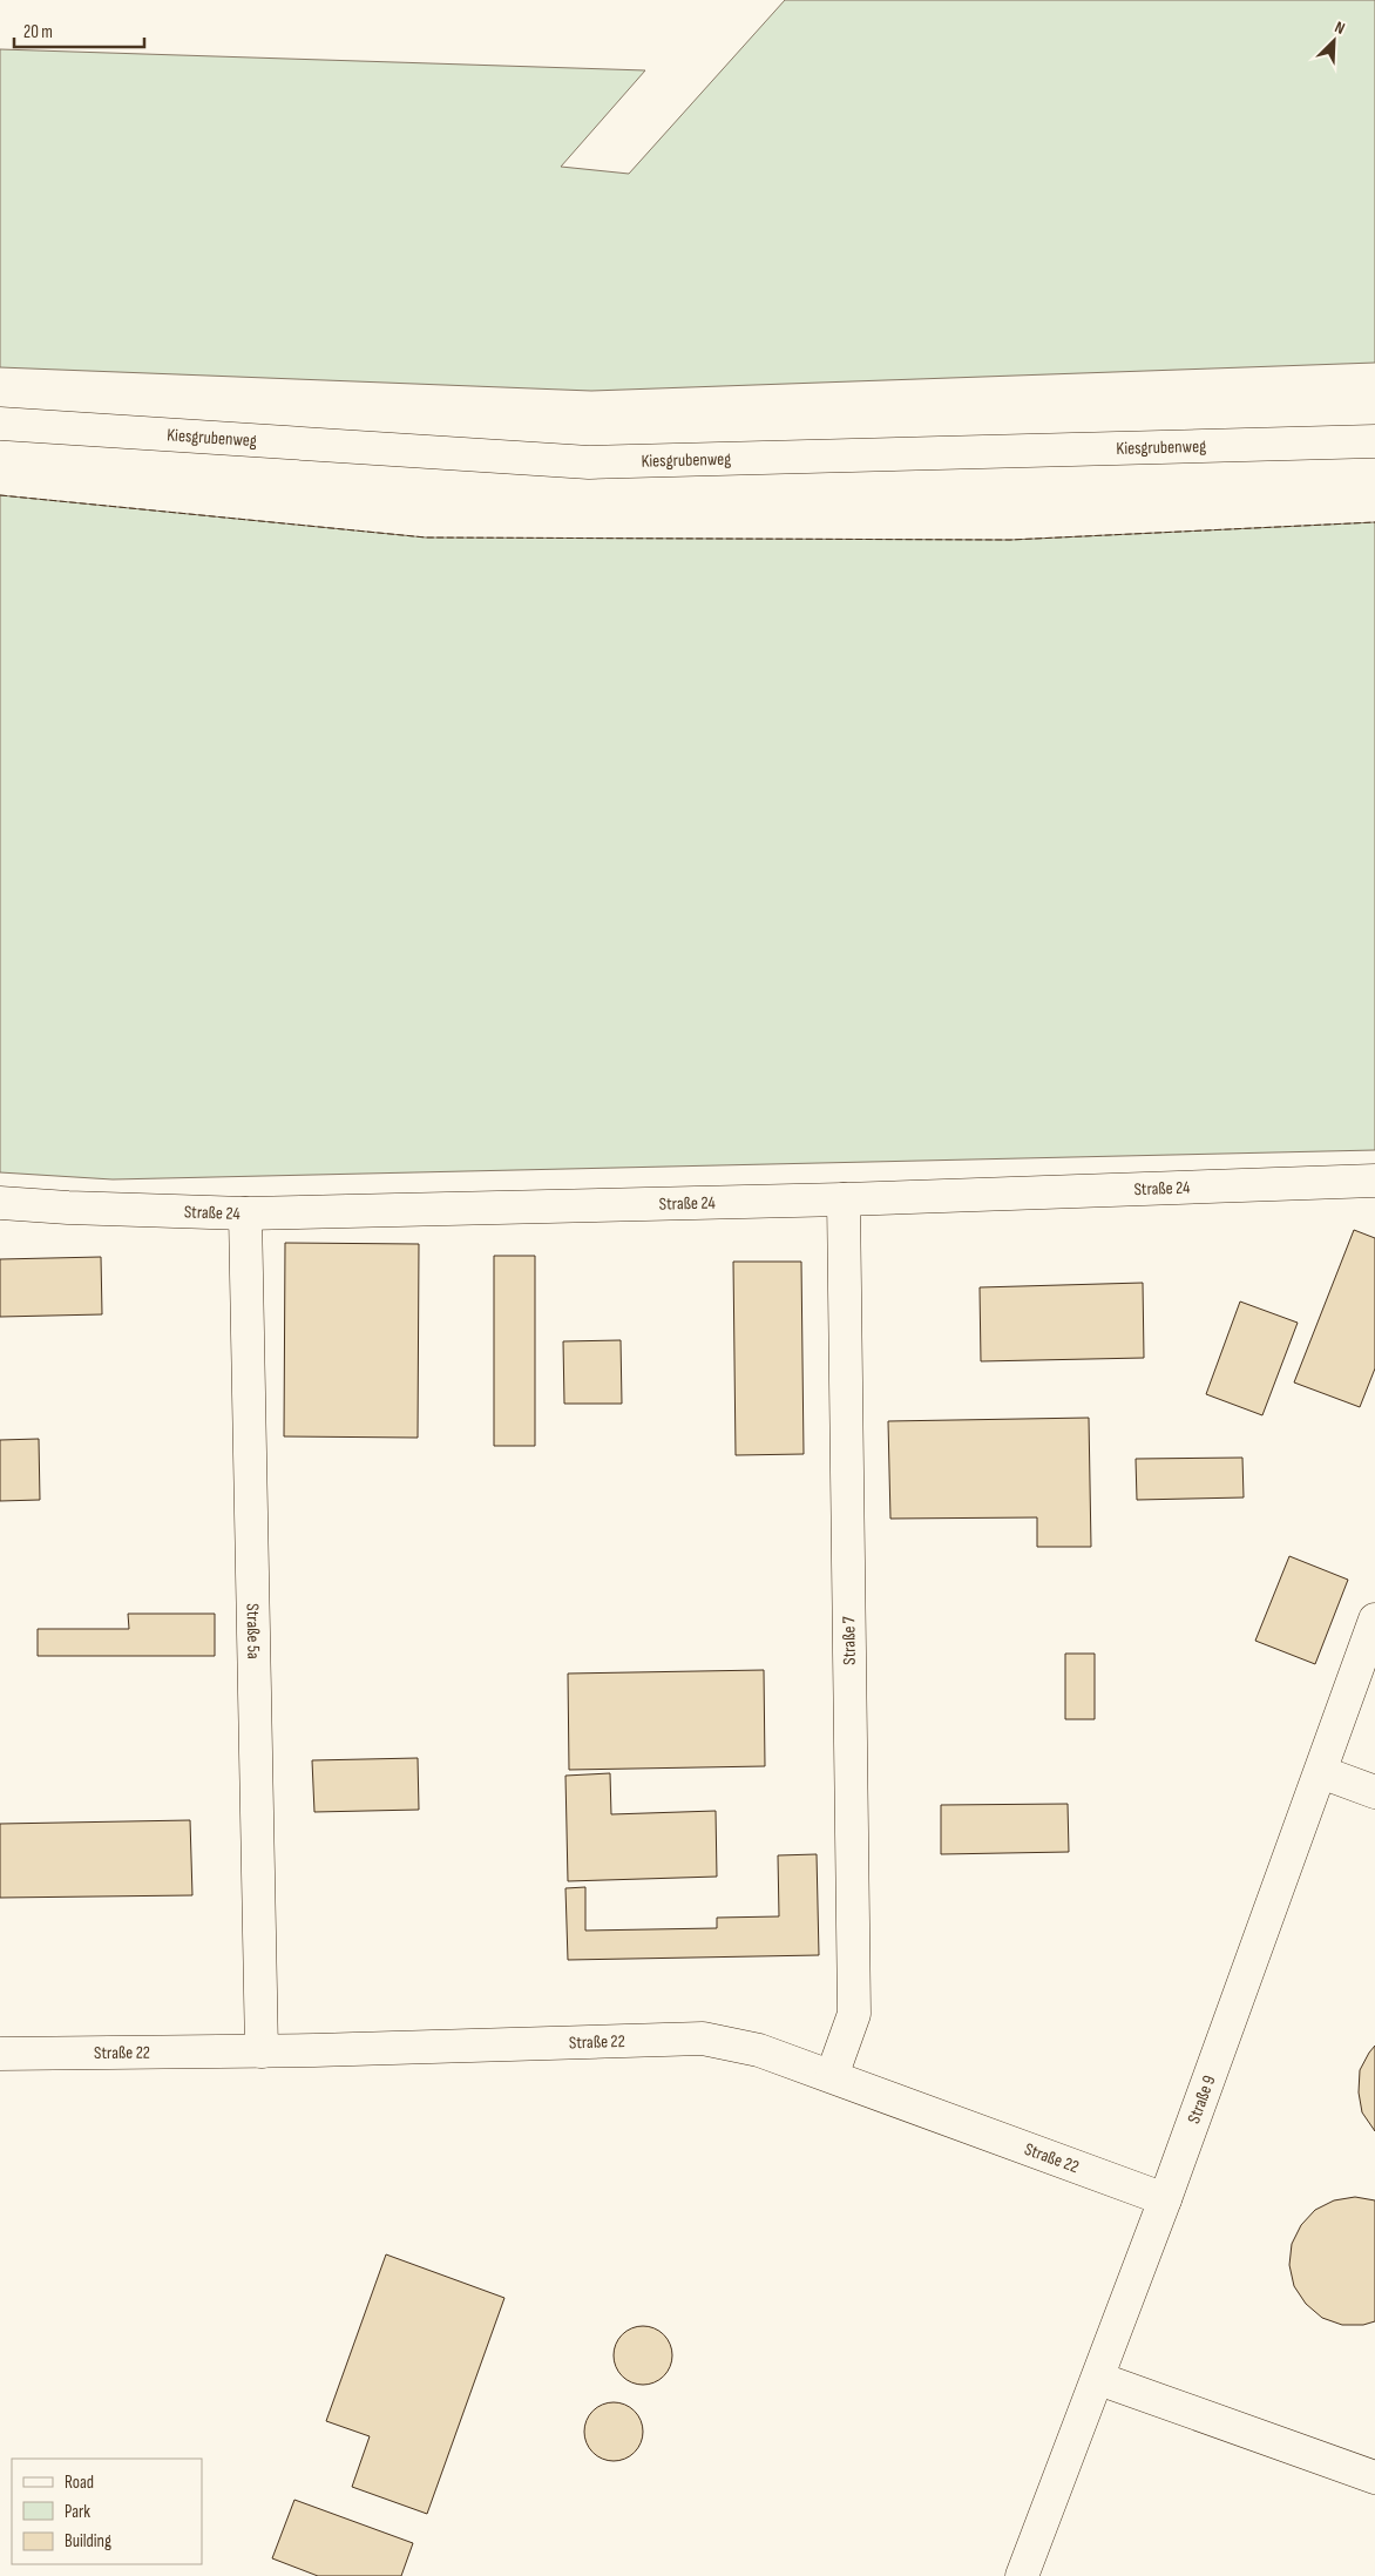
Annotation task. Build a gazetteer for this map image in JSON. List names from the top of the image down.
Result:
{
  "streets": {
    "main road": [
      "Kiesgrubenweg",
      "Straße 24",
      "Straße 5a",
      "Straße 7",
      "Straße 22",
      "Straße 9"
    ]
  },
  "crossings": [
    ["Straße 24", "Straße 5a"],
    ["Straße 24", "Straße 7"],
    ["Straße 5a", "Straße 22"],
    ["Straße 7", "Straße 22"],
    ["Straße 22", "Straße 9"]
  ],
  "legend": ["Road", "Park", "Building"],
  "scale_bar": "20 m",
  "north": "top right"
}
